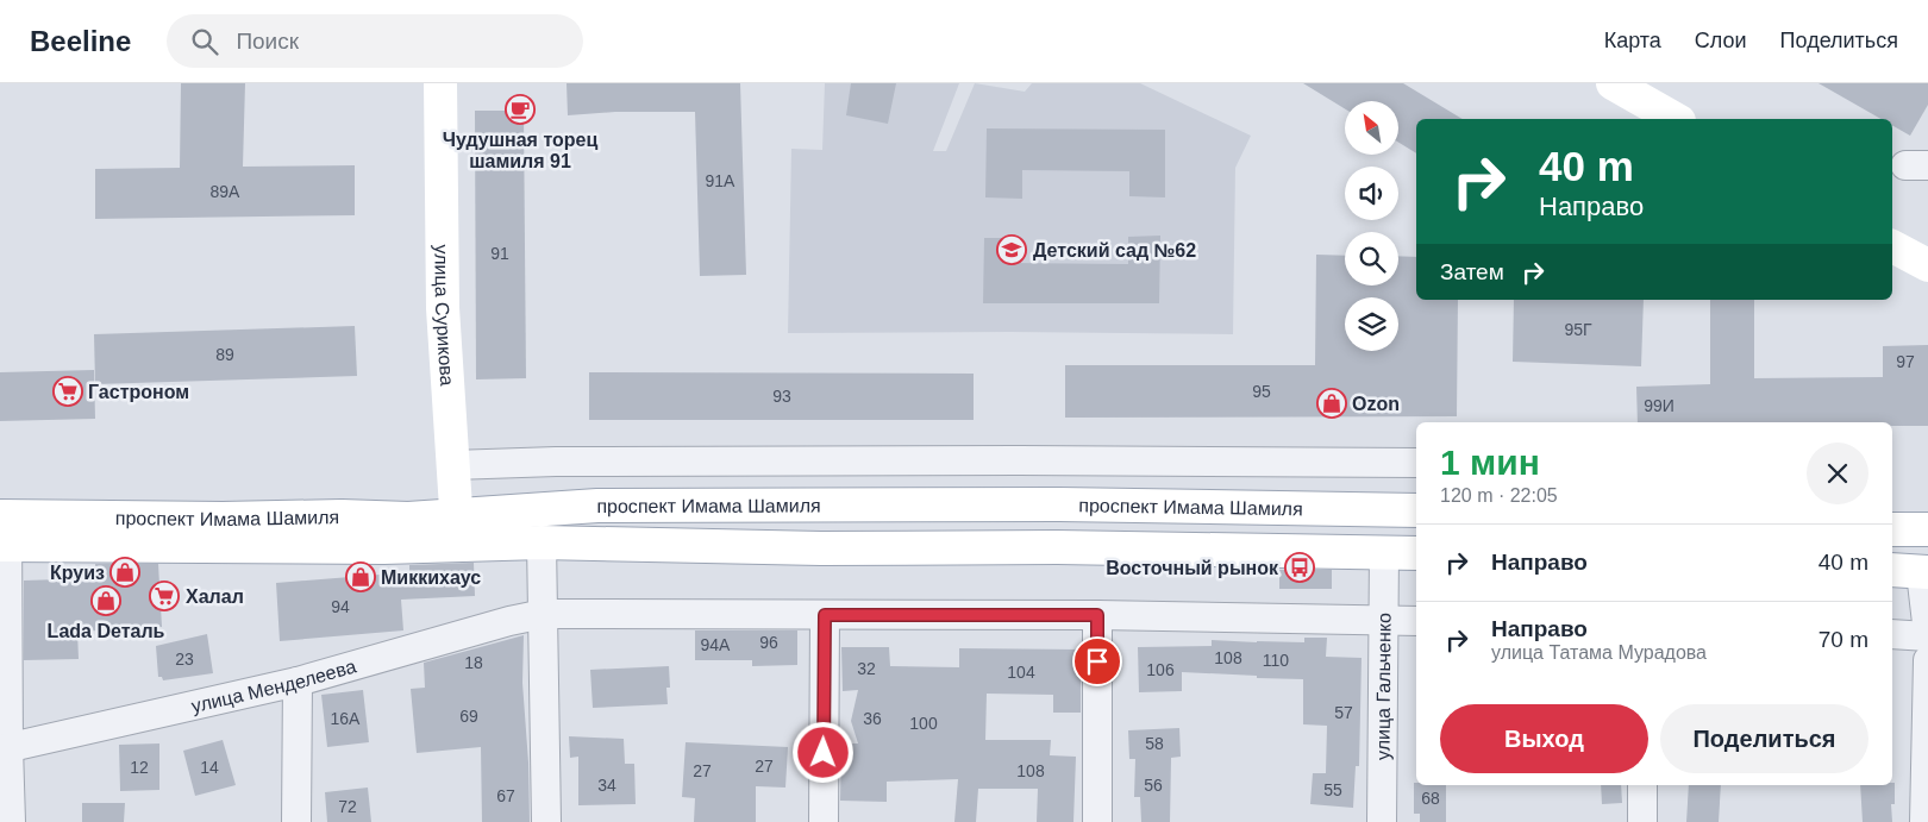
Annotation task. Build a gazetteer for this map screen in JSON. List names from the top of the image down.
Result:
{
  "streets": {
    "main road": ["улица Сурикова", "проспект Имама Шамиля"],
    "street": ["улица Менделеева", "улица Гальченко"]
  },
  "crossings": [
    ["улица Сурикова", "проспект Имама Шамиля"],
    ["проспект Имама Шамиля", "улица Гальченко"],
    ["улица Менделеева", "улица Гальченко"]
  ],
  "places": {
    "cafe": ["Чудушная торец шамиля 91"],
    "school or university": ["Детский сад №62"],
    "supermarket": ["Гастроном", "Халал"],
    "shop": [
      "Ozon",
      "Круиз",
      "Миккихаус",
      "Lada Dеталь"
    ],
    "bus stop": ["Восточный рынок"]
  },
  "house_numbers": [
    "91А",
    "89А",
    "91",
    "95Г",
    "89",
    "97",
    "95",
    "93",
    "99И",
    "94",
    "96",
    "94А",
    "108",
    "23",
    "110",
    "18",
    "32",
    "106",
    "104",
    "57",
    "69",
    "16А",
    "36",
    "100",
    "58",
    "27",
    "12",
    "14",
    "27",
    "108",
    "34",
    "56",
    "55",
    "67",
    "68",
    "72"
  ],
  "north": "top left",
  "page": {
    "header": "Beeline",
    "search": "Поиск",
    "nav": ["Карта", "Слои", "Поделиться"],
    "turn": ["40 m", "Направо"],
    "then": "Затем",
    "heading": ["1 мин", "120 m · 22:05"],
    "list": [
      {
        "name": "Направо",
        "value": "40 m"
      },
      {
        "name": "Направо",
        "note": "улица Татама Мурадова",
        "value": "70 m"
      }
    ],
    "buttons": ["Выход", "Поделиться"]
  }
}
